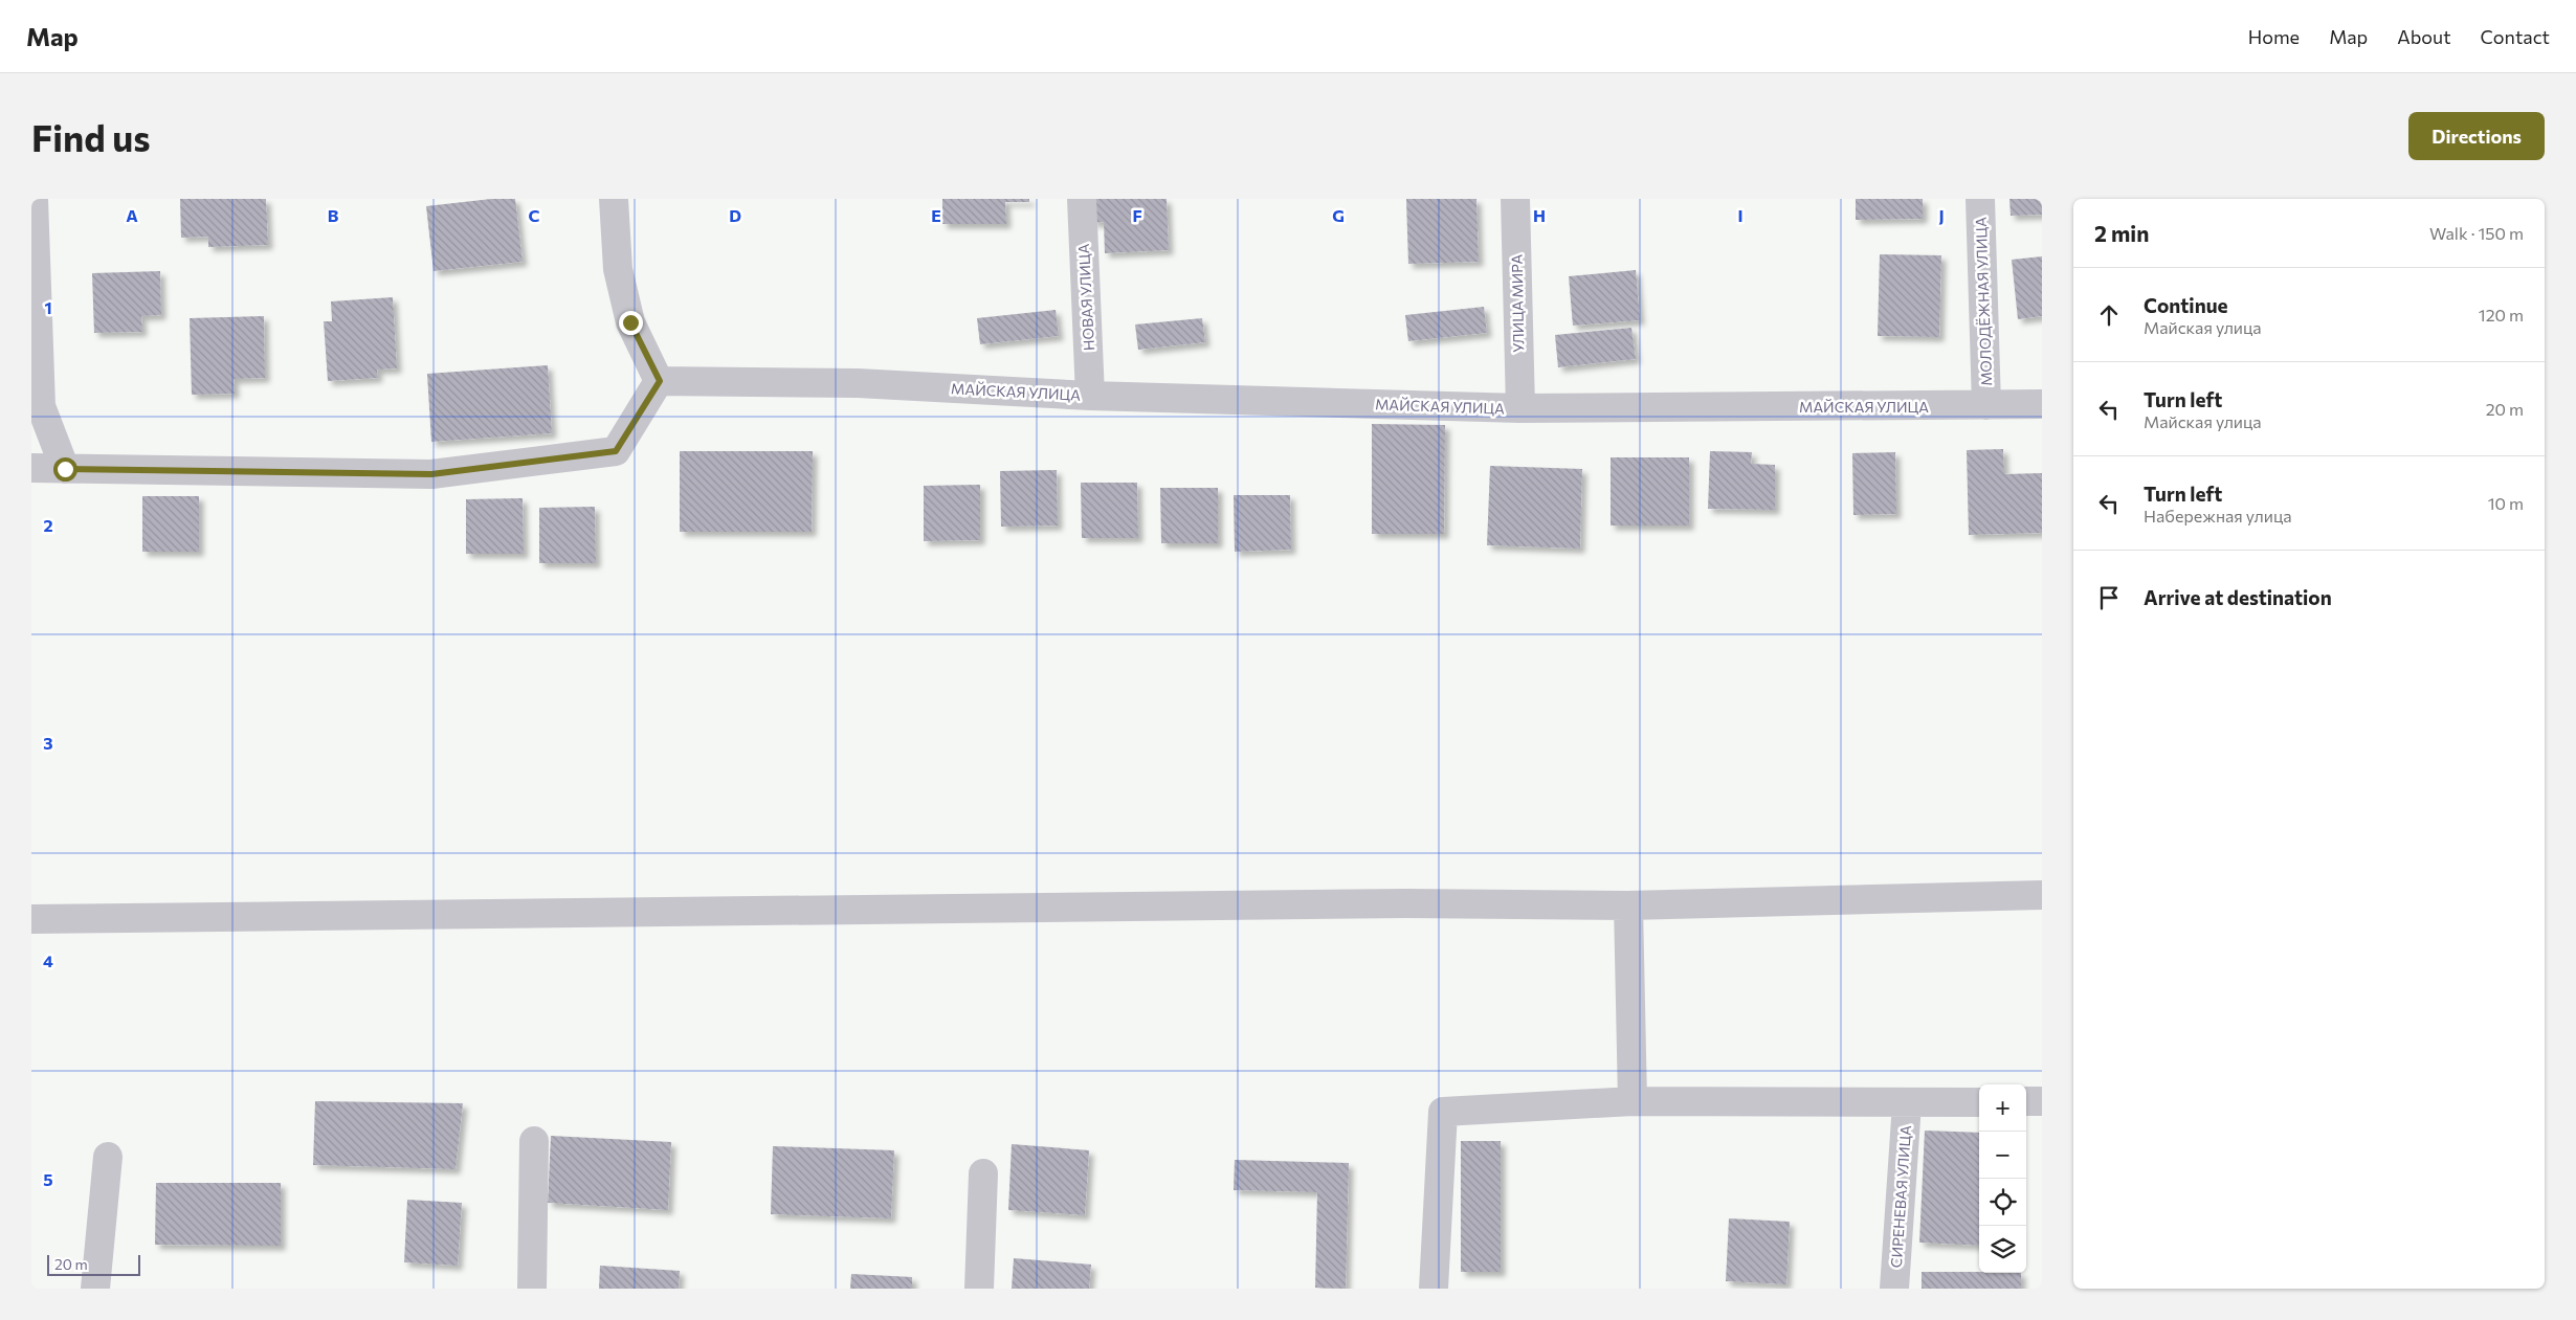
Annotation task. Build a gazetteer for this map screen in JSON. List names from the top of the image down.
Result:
{
  "streets": {
    "street": [
      "НОВАЯ УЛИЦА",
      "МОЛОДЁЖНАЯ УЛИЦА",
      "УЛИЦА МИРА",
      "МАЙСКАЯ УЛИЦА",
      "СИРЕНЕВАЯ УЛИЦА"
    ]
  },
  "crossings": [
    ["НОВАЯ УЛИЦА", "МАЙСКАЯ УЛИЦА"],
    ["МОЛОДЁЖНАЯ УЛИЦА", "МАЙСКАЯ УЛИЦА"],
    ["УЛИЦА МИРА", "МАЙСКАЯ УЛИЦА"]
  ],
  "scale_bar": "20 m",
  "page": {
    "header": "Map",
    "nav": [
      "Home",
      "Map",
      "About",
      "Contact"
    ],
    "buttons": "Directions",
    "title": "Find us",
    "heading": ["2 min", "Walk · 150 m"],
    "list": [
      ["Continue", "Майская улица", "120 m"],
      ["Turn left", "Майская улица", "20 m"],
      ["Turn left", "Набережная улица", "10 m"],
      "Arrive at destination"
    ],
    "map_buttons": ["+", "−"],
    "scale": "20 m"
  },
  "grid": {
    "columns": [
      "A",
      "B",
      "C",
      "D",
      "E",
      "F",
      "G",
      "H",
      "I",
      "J"
    ],
    "rows": [
      "1",
      "2",
      "3",
      "4",
      "5"
    ]
  }
}
